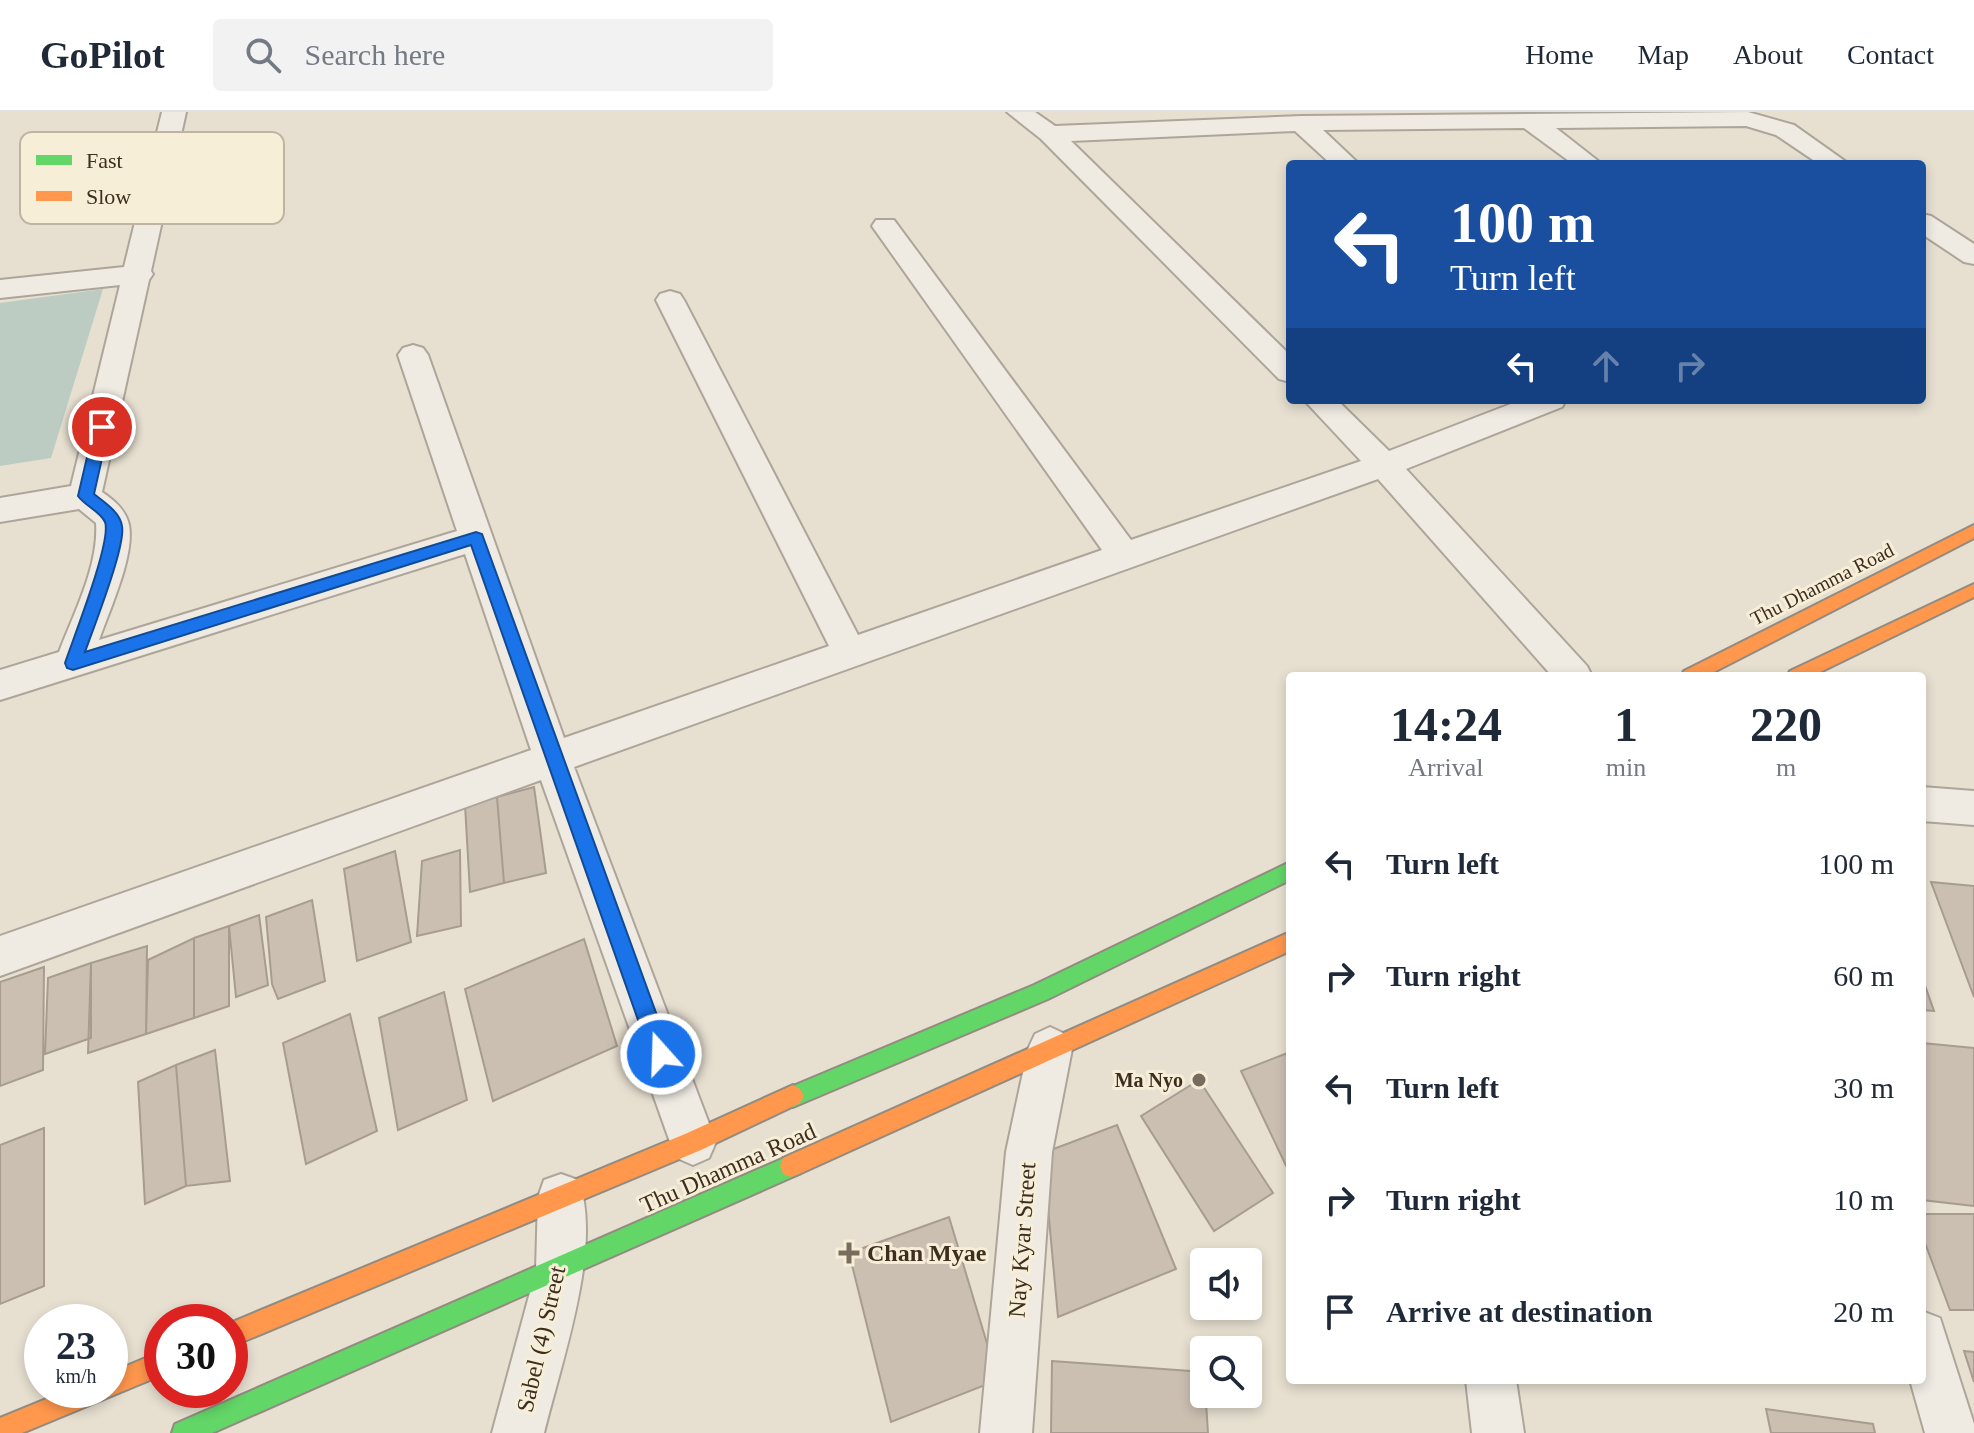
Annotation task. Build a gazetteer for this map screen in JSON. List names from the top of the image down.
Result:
{
  "streets": {
    "main road": ["Thu Dhamma Road"],
    "street": ["Nay Kyar Street", "Sabel (4) Street"]
  },
  "crossings": [
    ["Thu Dhamma Road", "Nay Kyar Street"],
    ["Thu Dhamma Road", "Sabel (4) Street"]
  ],
  "places": {
    "other": ["Ma Nyo"],
    "health": ["Chan Myae"]
  },
  "legend": ["Fast", "Slow"],
  "page": {
    "header": "GoPilot",
    "search": "Search here",
    "nav": [
      "Home",
      "Map",
      "About",
      "Contact"
    ],
    "turn": ["100 m", "Turn left"],
    "eta": [
      "14:24",
      "Arrival",
      "1",
      "min",
      "220",
      "m"
    ],
    "list": [
      {
        "name": "Turn left",
        "value": "100 m"
      },
      {
        "name": "Turn right",
        "value": "60 m"
      },
      {
        "name": "Turn left",
        "value": "30 m"
      },
      {
        "name": "Turn right",
        "value": "10 m"
      },
      {
        "name": "Arrive at destination",
        "value": "20 m"
      }
    ],
    "speed": "23 km/h",
    "limit": "30"
  }
}
